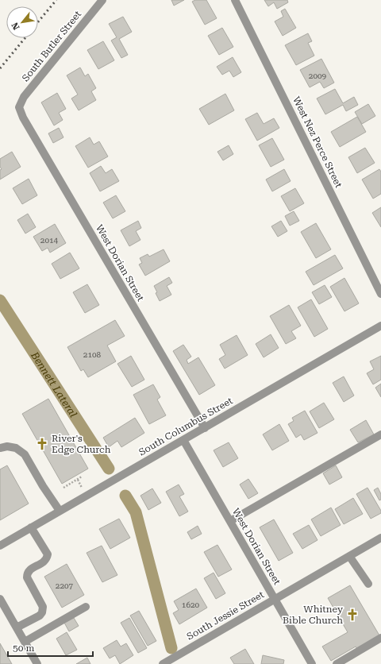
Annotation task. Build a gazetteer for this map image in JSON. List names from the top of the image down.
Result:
{
  "streets": {
    "street": [
      "South Butler Street",
      "West Nez Perce Street",
      "West Dorian Street",
      "South Columbus Street",
      "South Jessie Street"
    ]
  },
  "crossings": [
    ["South Butler Street", "West Dorian Street"],
    ["West Dorian Street", "South Columbus Street"],
    ["West Dorian Street", "South Jessie Street"]
  ],
  "water": ["Bennett Lateral"],
  "places": {
    "church": ["River's Edge Church", "Whitney Bible Church"]
  },
  "house_numbers": [
    "2009",
    "2014",
    "2108",
    "2207",
    "1620"
  ],
  "scale_bar": "50 m",
  "north": "bottom left"
}
